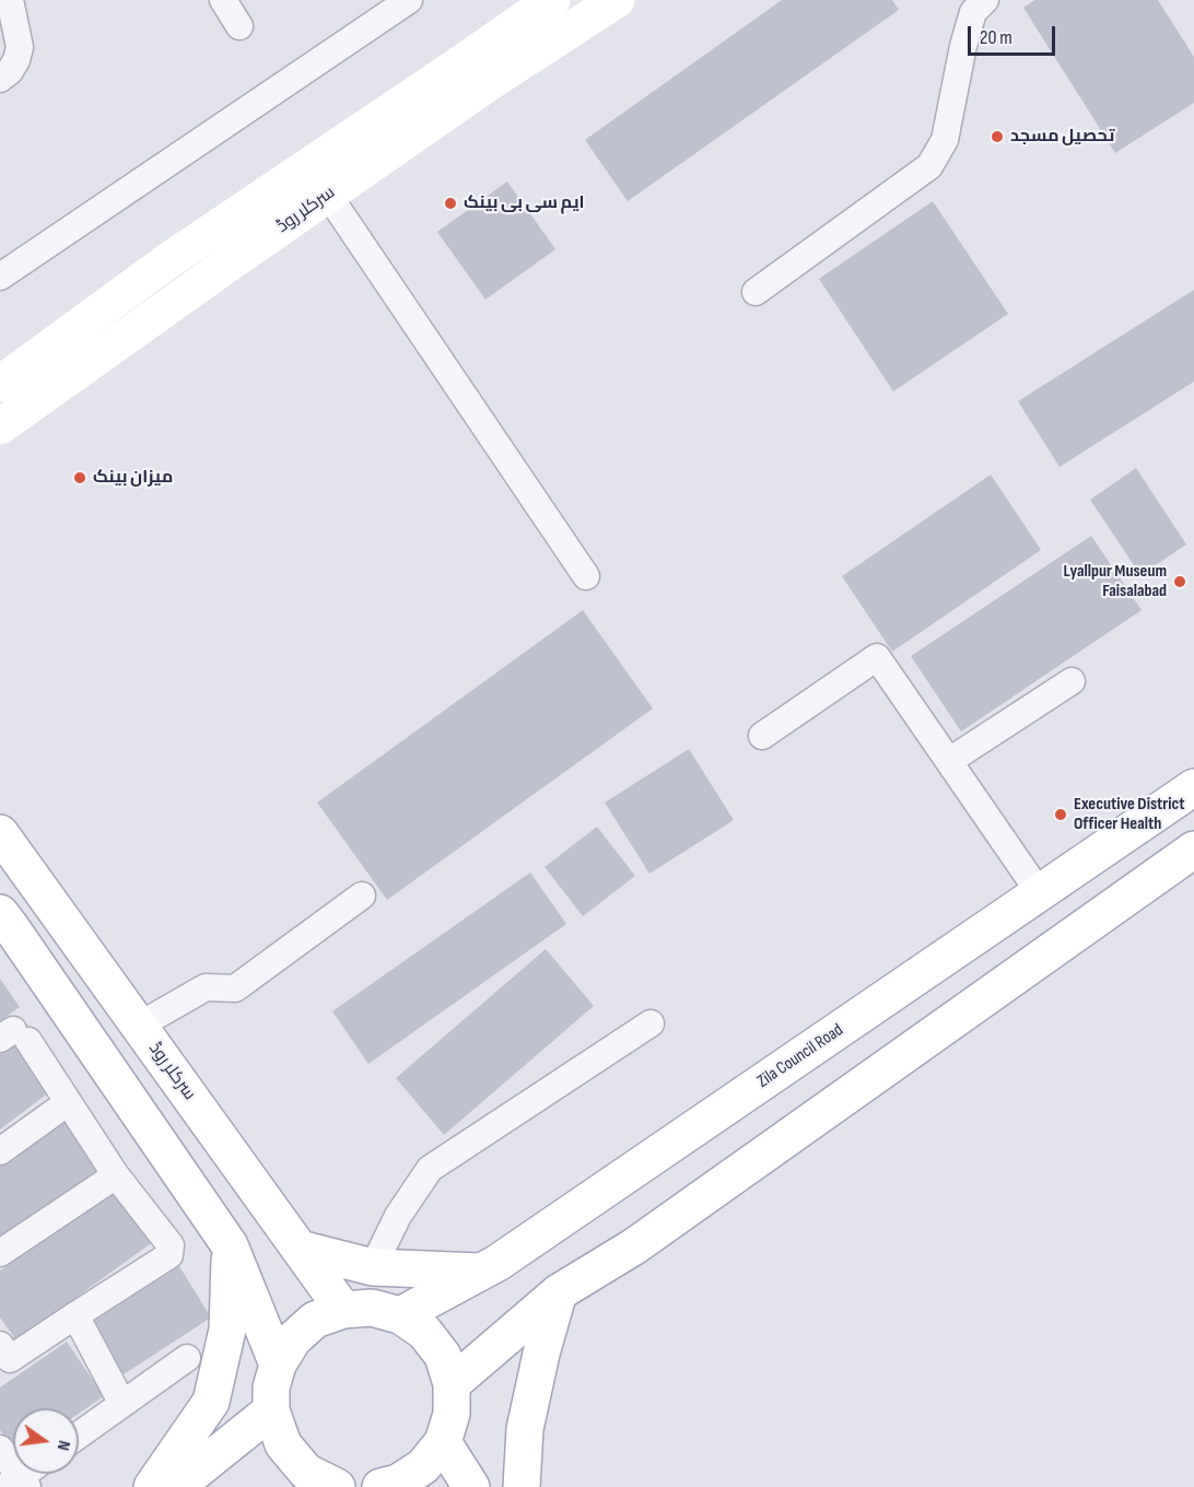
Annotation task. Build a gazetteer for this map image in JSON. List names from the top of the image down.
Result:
{
  "streets": {
    "main road": ["سرکلر روڈ", "Zila Council Road"]
  },
  "places": [
    "تحصیل مسجد",
    "ایم سی بی بینک",
    "میزان بینک",
    "Lyallpur Museum Faisalabad",
    "Executive District Officer Health"
  ],
  "scale_bar": "20 m",
  "north": "right"
}
